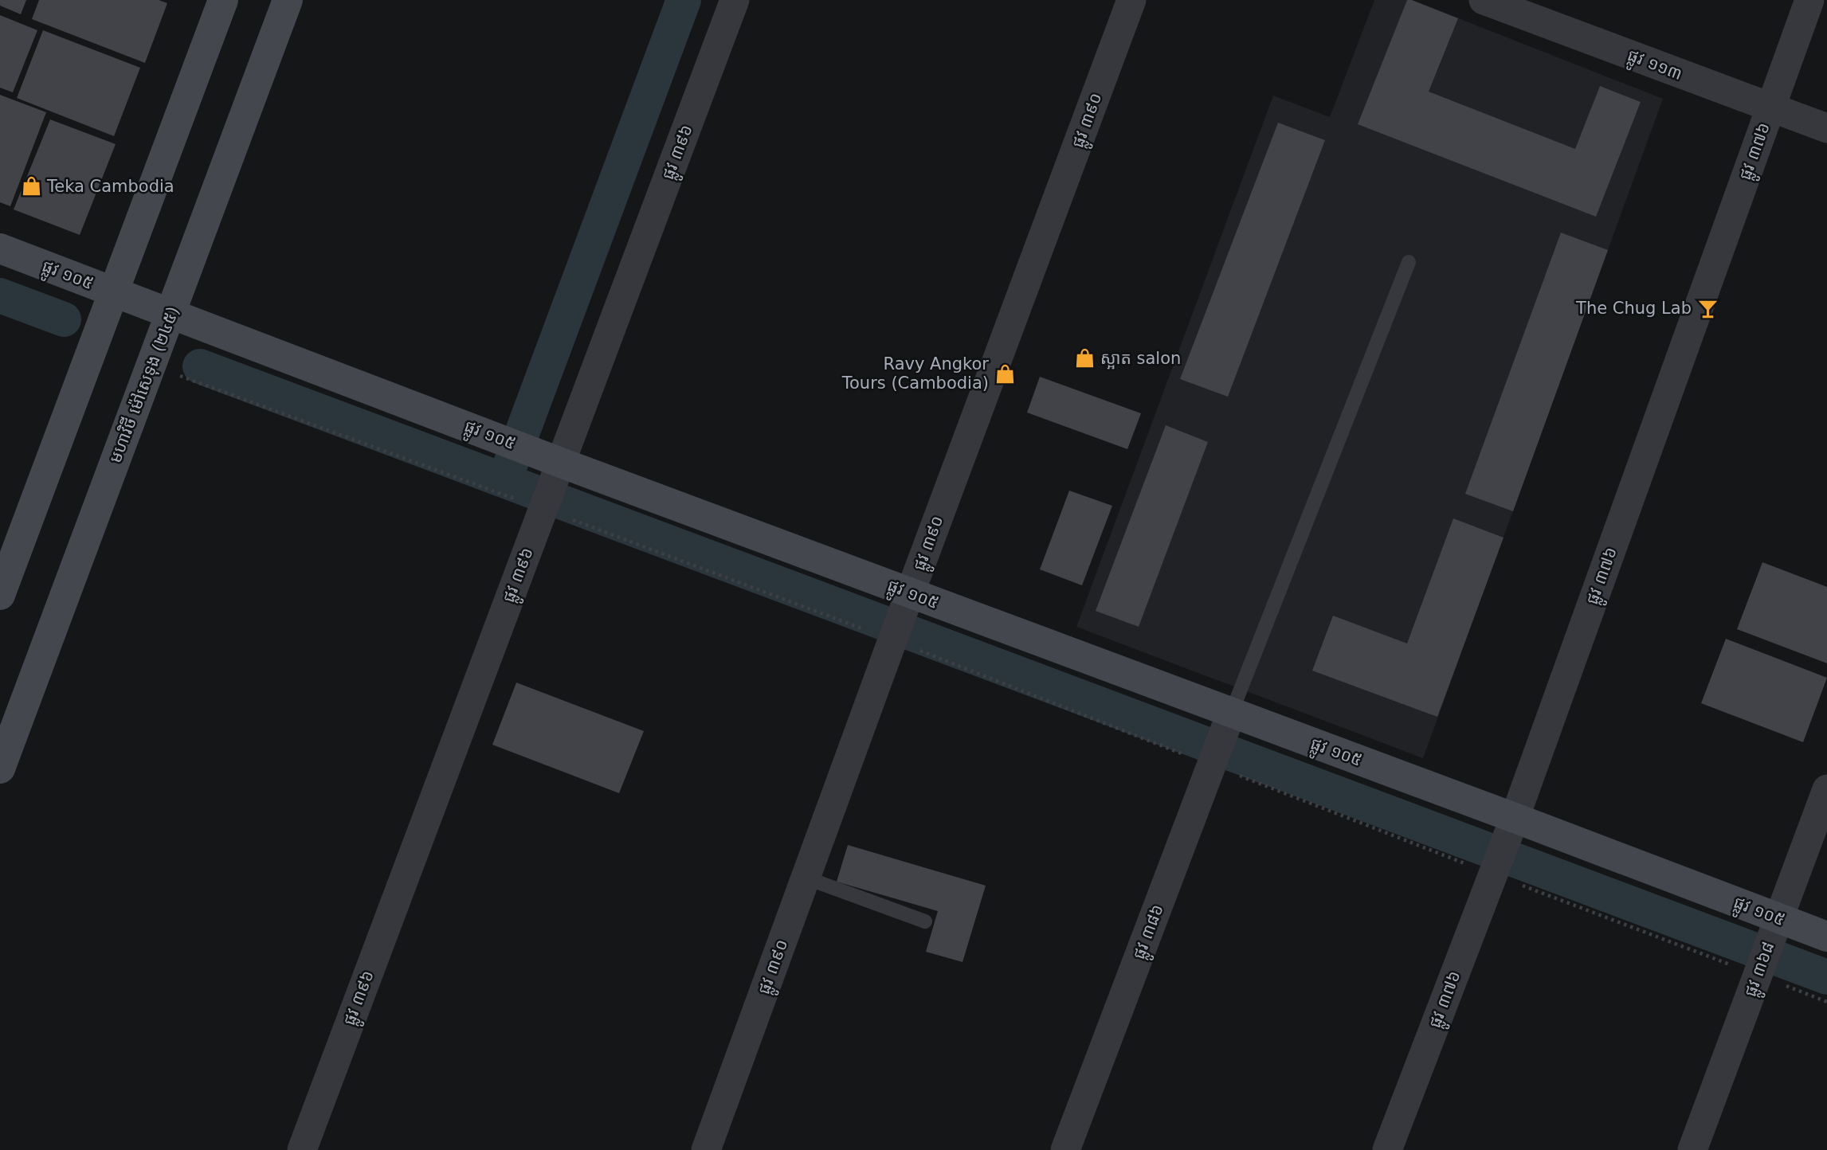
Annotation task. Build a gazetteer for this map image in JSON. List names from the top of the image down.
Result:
{
  "streets": {
    "street": [
      "ផ្លូវ ១១៣",
      "ផ្លូវ ៣៩០",
      "ផ្លូវ ៣៧៦",
      "ផ្លូវ ៣៩៦",
      "ផ្លូវ ១០៥",
      "មហាវិថី ម៉ៅសេទុង (២៤៥)",
      "ផ្លូវ ៣៨៦",
      "ផ្លូវ ៣៦៨"
    ]
  },
  "crossings": [
    ["ផ្លូវ ១១៣", "ផ្លូវ ៣៧៦"],
    ["ផ្លូវ ៣៩០", "ផ្លូវ ១០៥"],
    ["ផ្លូវ ៣៧៦", "ផ្លូវ ១០៥"],
    ["ផ្លូវ ៣៩៦", "ផ្លូវ ១០៥"],
    ["ផ្លូវ ១០៥", "មហាវិថី ម៉ៅសេទុង (២៤៥)"],
    ["ផ្លូវ ១០៥", "ផ្លូវ ៣៨៦"],
    ["ផ្លូវ ១០៥", "ផ្លូវ ៣៦៨"]
  ],
  "places": {
    "shop": ["Teka Cambodia", "ស្អាត salon", "Ravy Angkor Tours (Cambodia)"],
    "bar": ["The Chug Lab"]
  }
}
